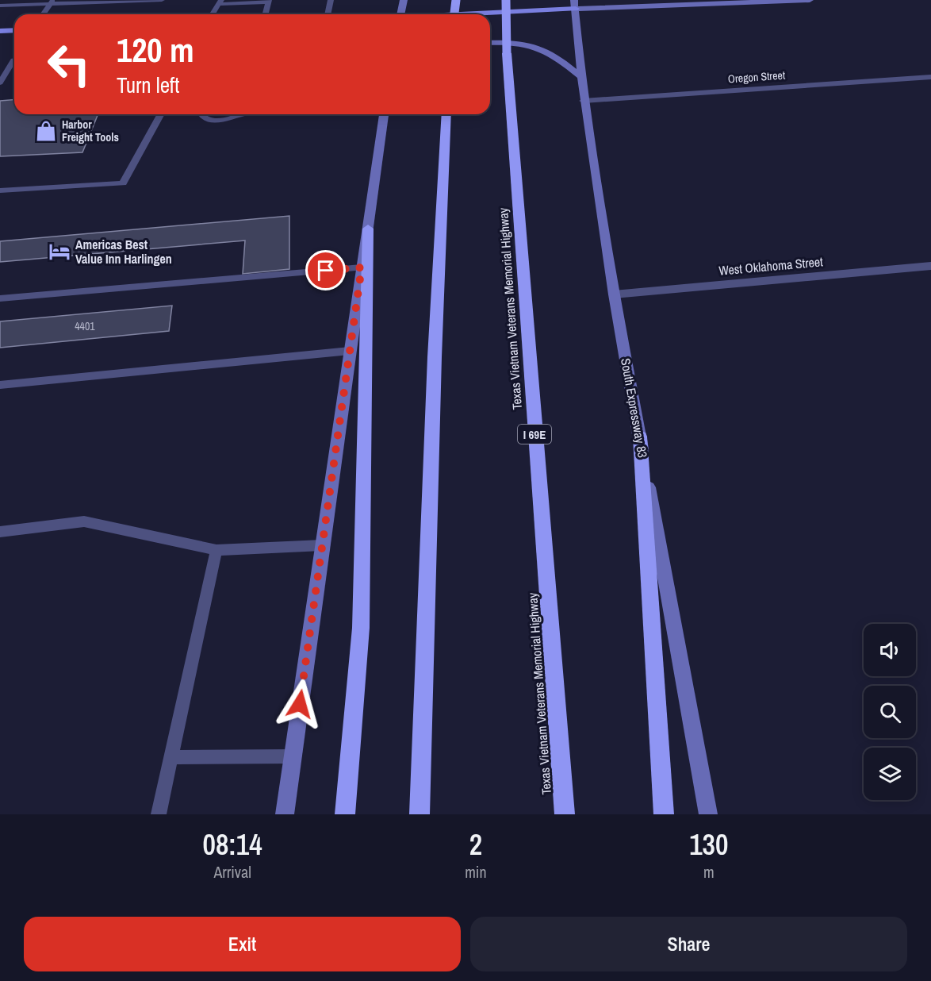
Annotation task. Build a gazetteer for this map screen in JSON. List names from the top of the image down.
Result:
{
  "streets": {
    "highway": ["Texas Vietnam Veterans Memorial Highway", "I 69E"],
    "main road": ["South Expressway 83"],
    "street": ["Oregon Street", "West Oklahoma Street"]
  },
  "crossings": [
    ["Oregon Street", "South Expressway 83"],
    ["West Oklahoma Street", "South Expressway 83"]
  ],
  "places": {
    "shop": ["Harbor Freight Tools"],
    "hotel": ["Americas Best Value Inn Harlingen"]
  },
  "house_numbers": ["4401"],
  "page": {
    "turn": ["120 m", "Turn left"],
    "eta": [
      "08:14",
      "Arrival",
      "2",
      "min",
      "130",
      "m"
    ],
    "buttons": ["Exit", "Share"]
  }
}
